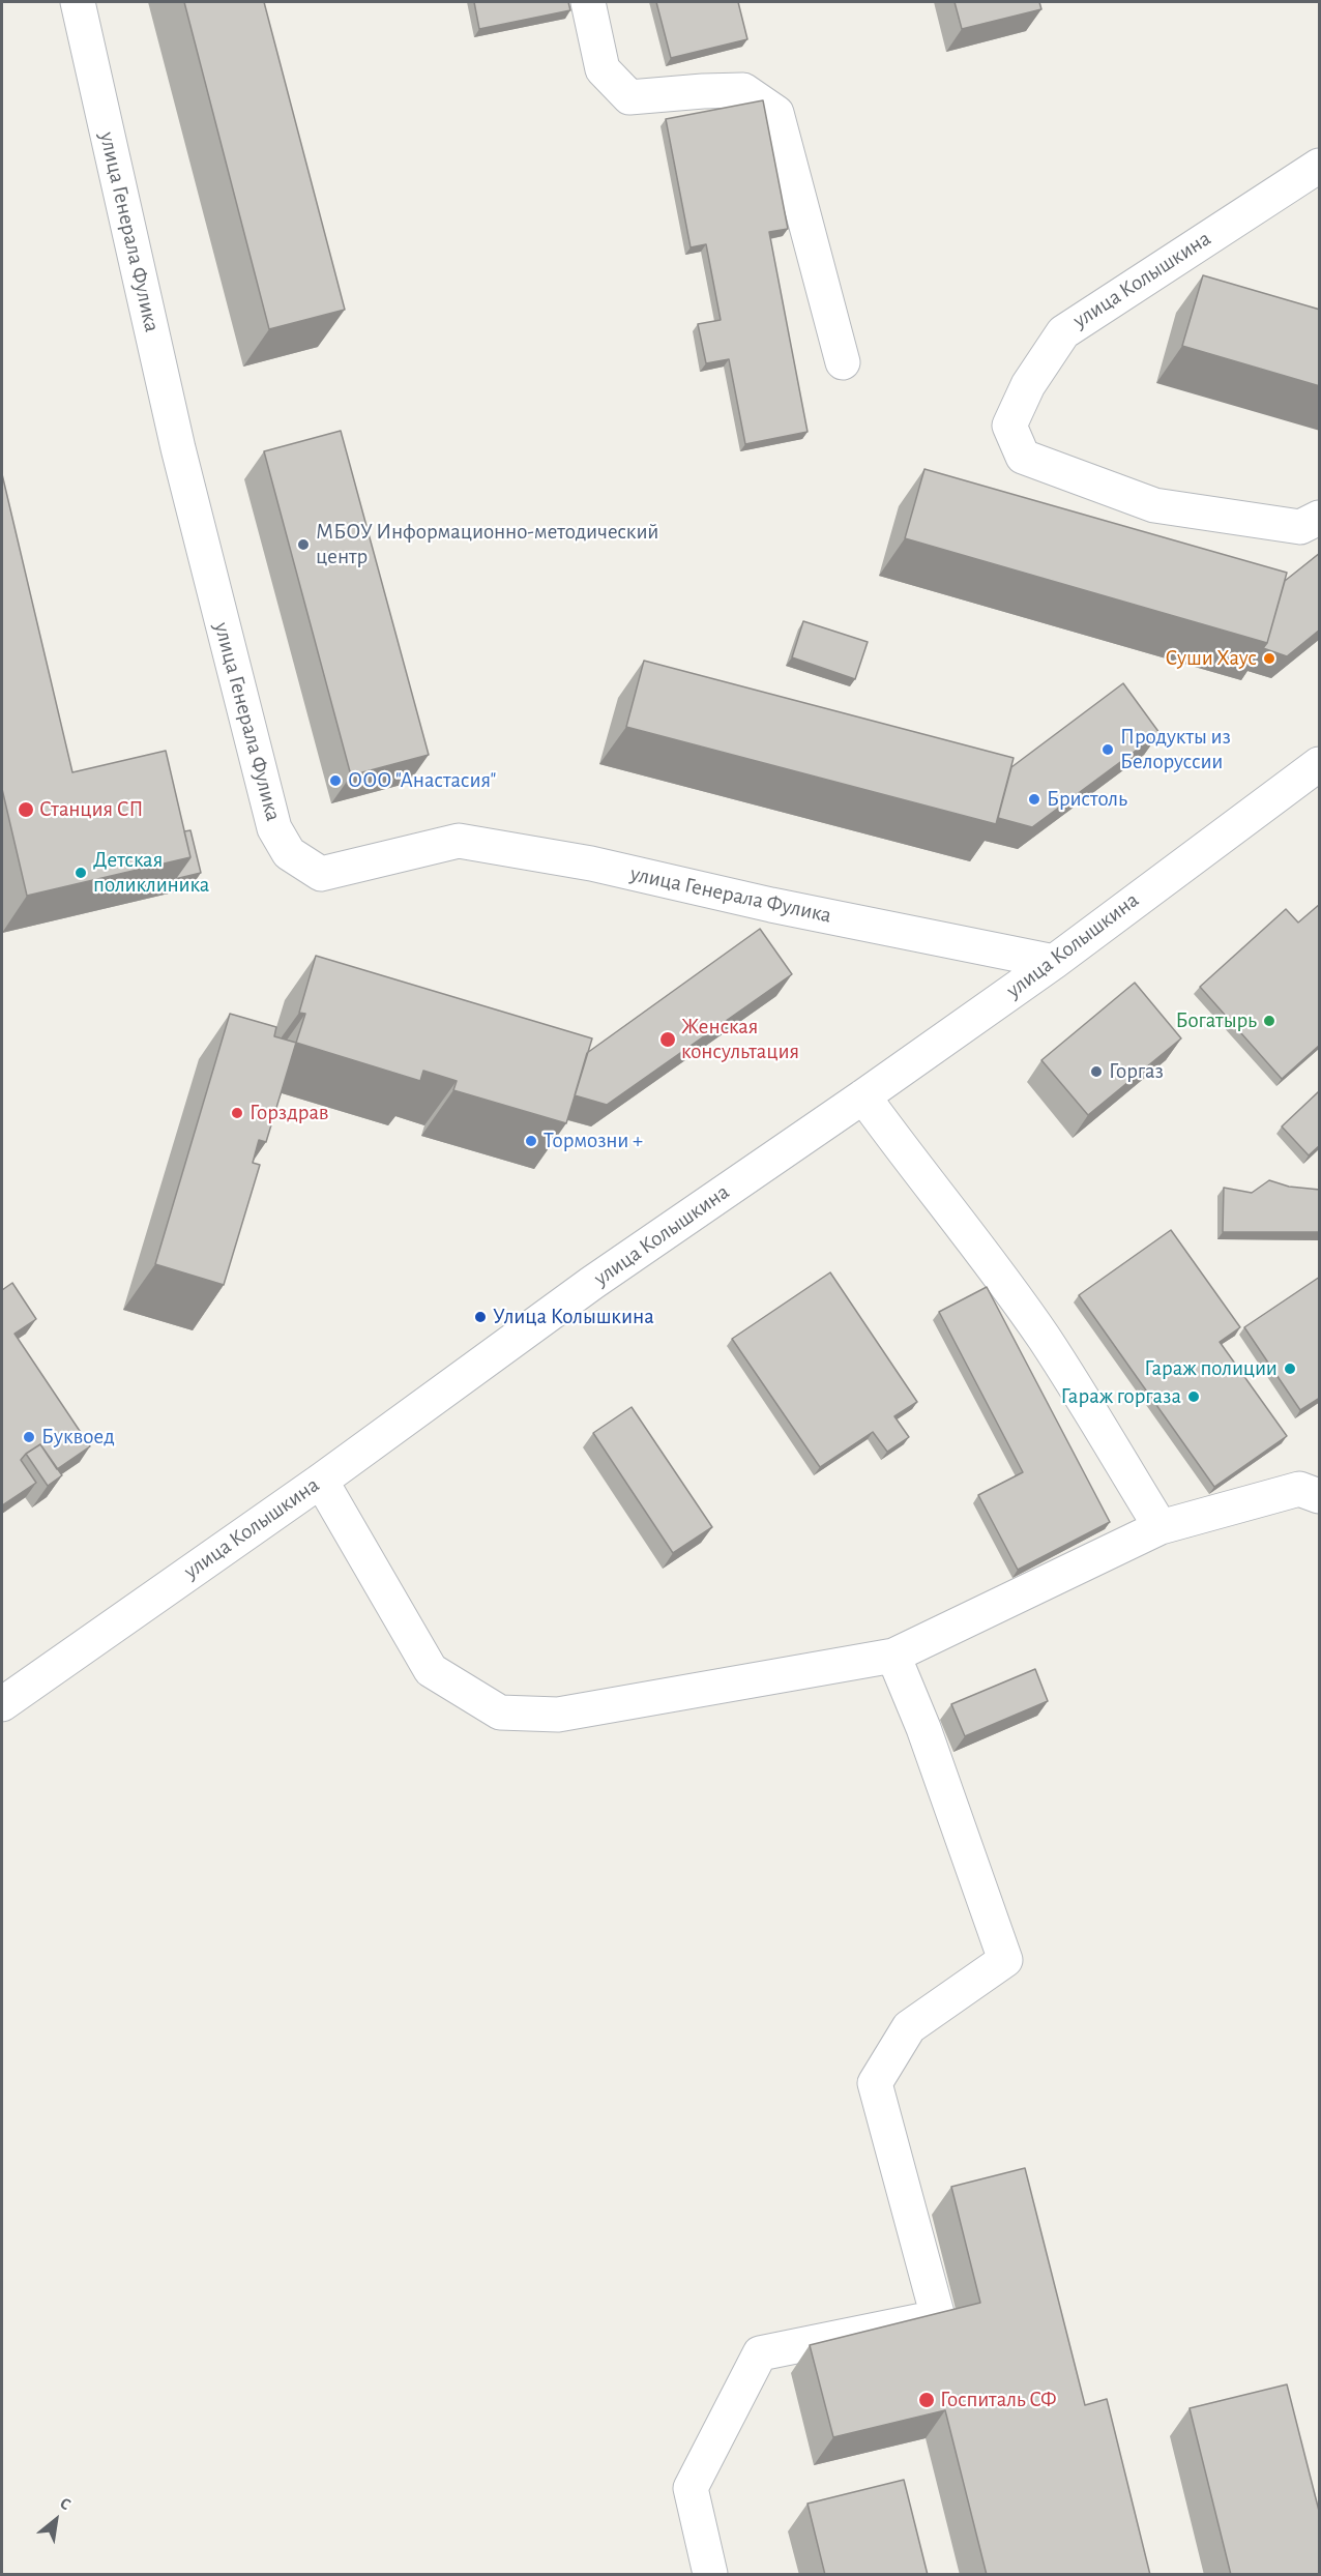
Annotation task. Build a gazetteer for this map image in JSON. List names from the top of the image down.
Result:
{
  "streets": {
    "street": ["улица Генерала Фулика", "улица Колышкина"]
  },
  "crossings": [
    ["улица Генерала Фулика", "улица Колышкина"]
  ],
  "places": [
    "МБОУ Информационно-методический центр",
    "Суши Хаус",
    "Продукты из Белоруссии",
    "ООО \"Анастасия\"",
    "Бристоль",
    "Станция СП",
    "Детская поликлиника",
    "Богатырь",
    "Женская консультация",
    "Горгаз",
    "Горздрав",
    "Тормозни +",
    "Улица Колышкина",
    "Гараж полиции",
    "Гараж горгаза",
    "Буквоед",
    "Госпиталь СФ"
  ],
  "north": "top right"
}
